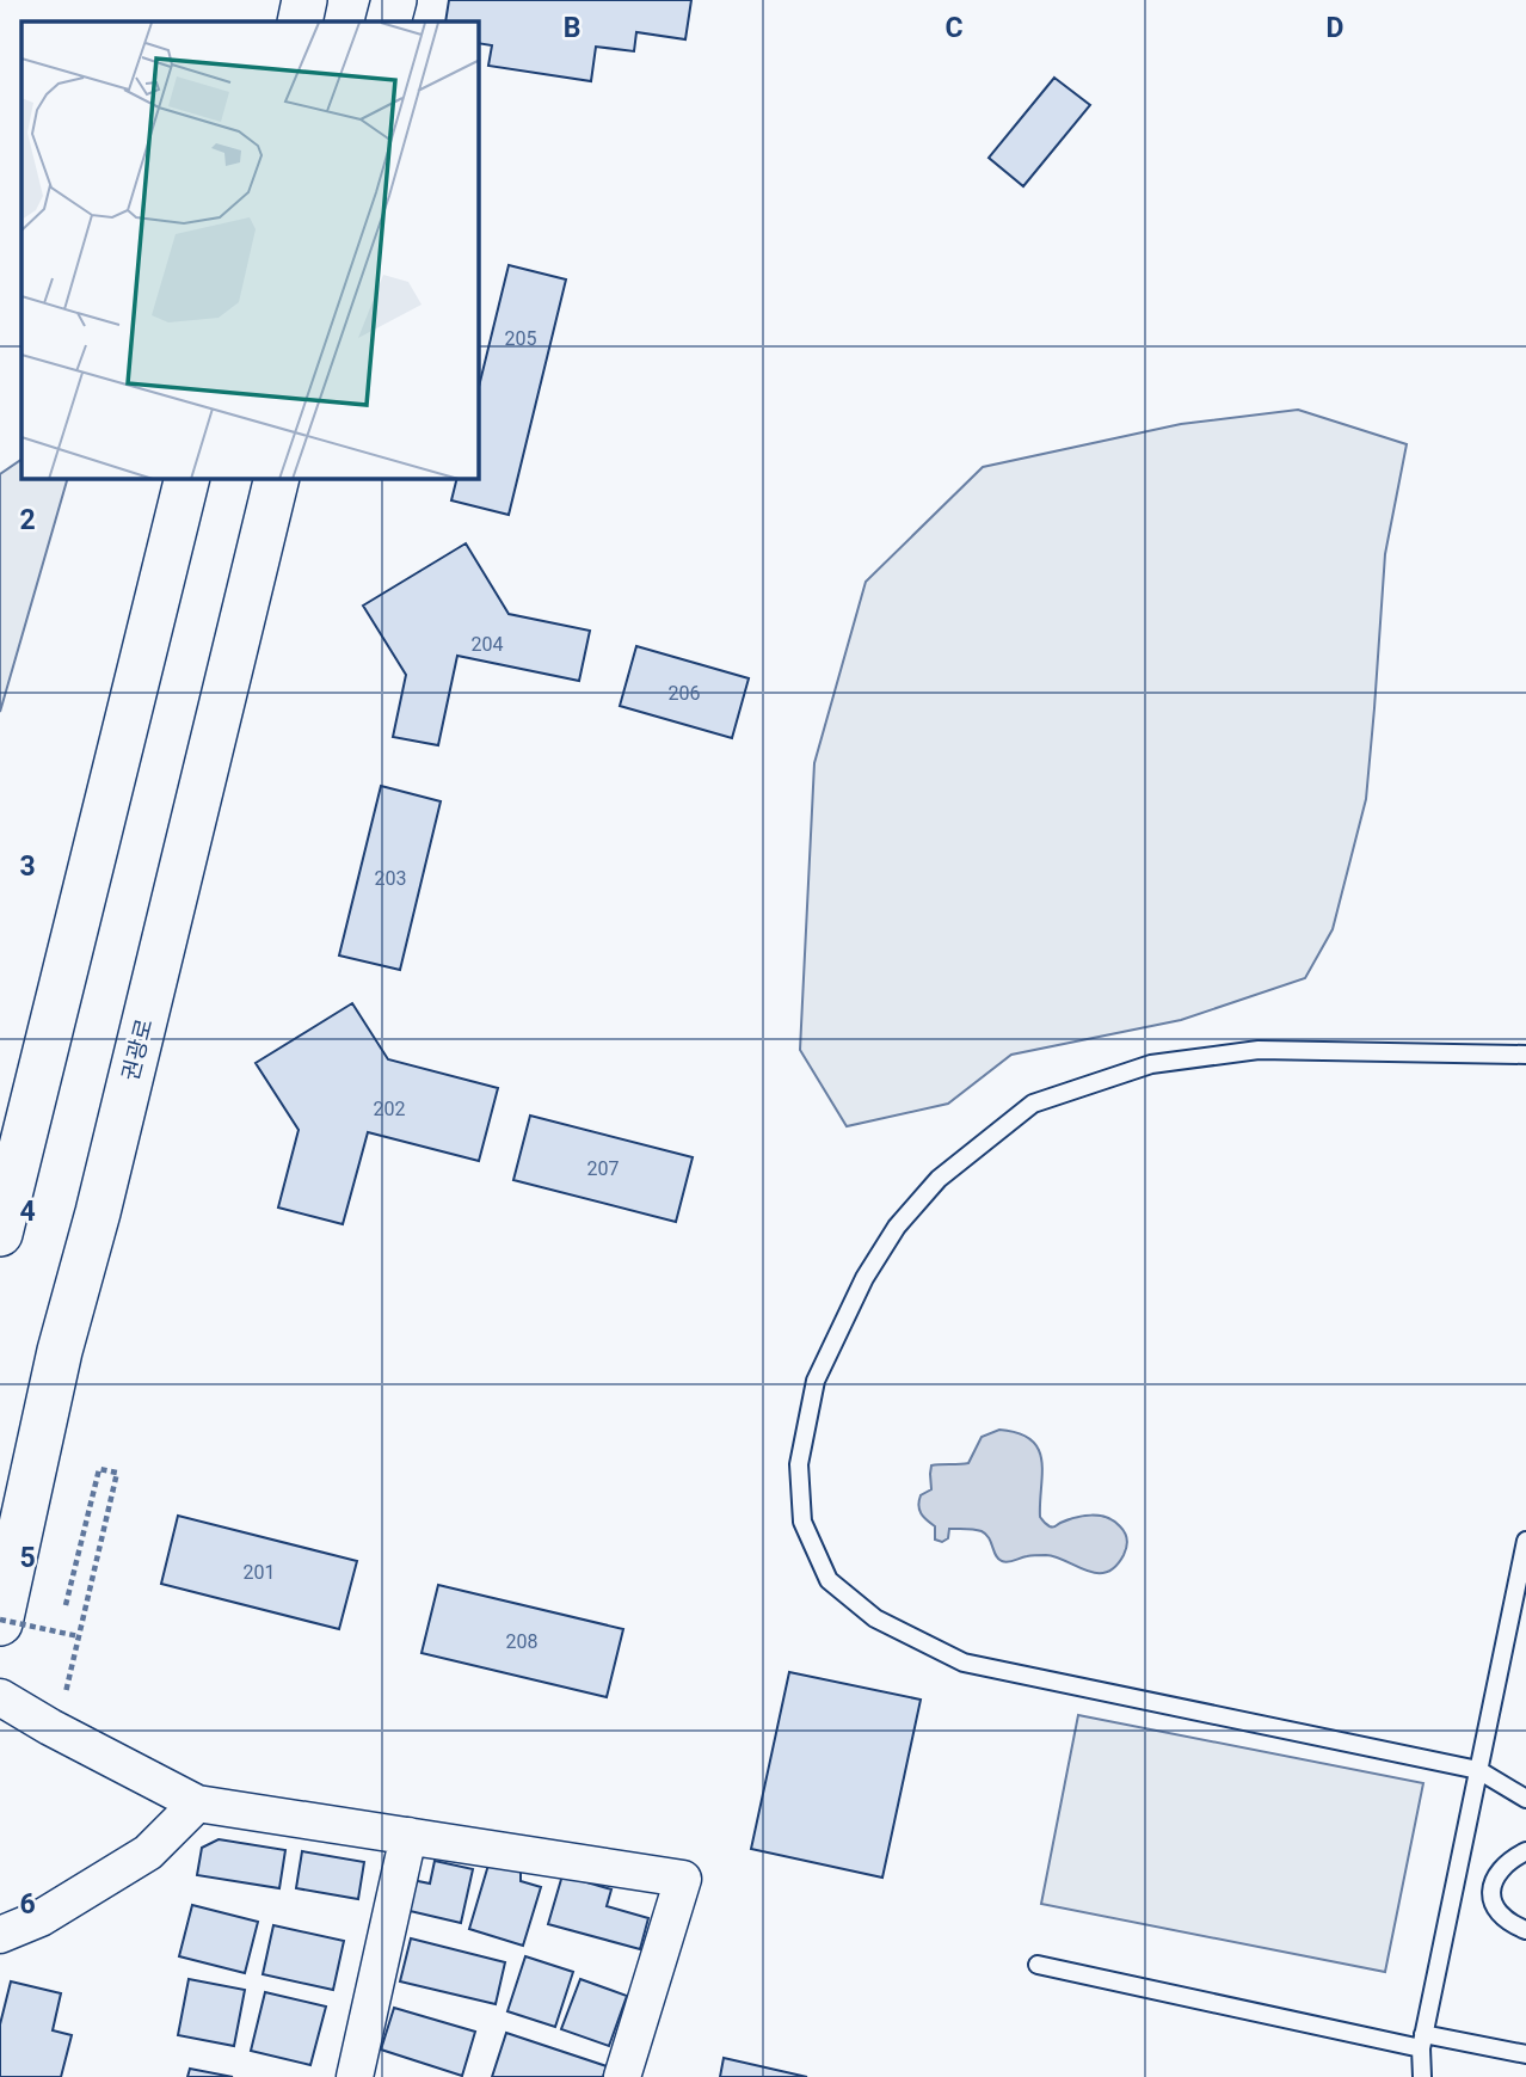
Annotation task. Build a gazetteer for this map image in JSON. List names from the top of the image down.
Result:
{
  "streets": {
    "street": ["권광로"]
  },
  "house_numbers": [
    "205",
    "204",
    "206",
    "203",
    "202",
    "207",
    "201",
    "208"
  ],
  "grid": {
    "columns": ["B", "C", "D"],
    "rows": [
      "2",
      "3",
      "4",
      "5",
      "6"
    ]
  }
}
